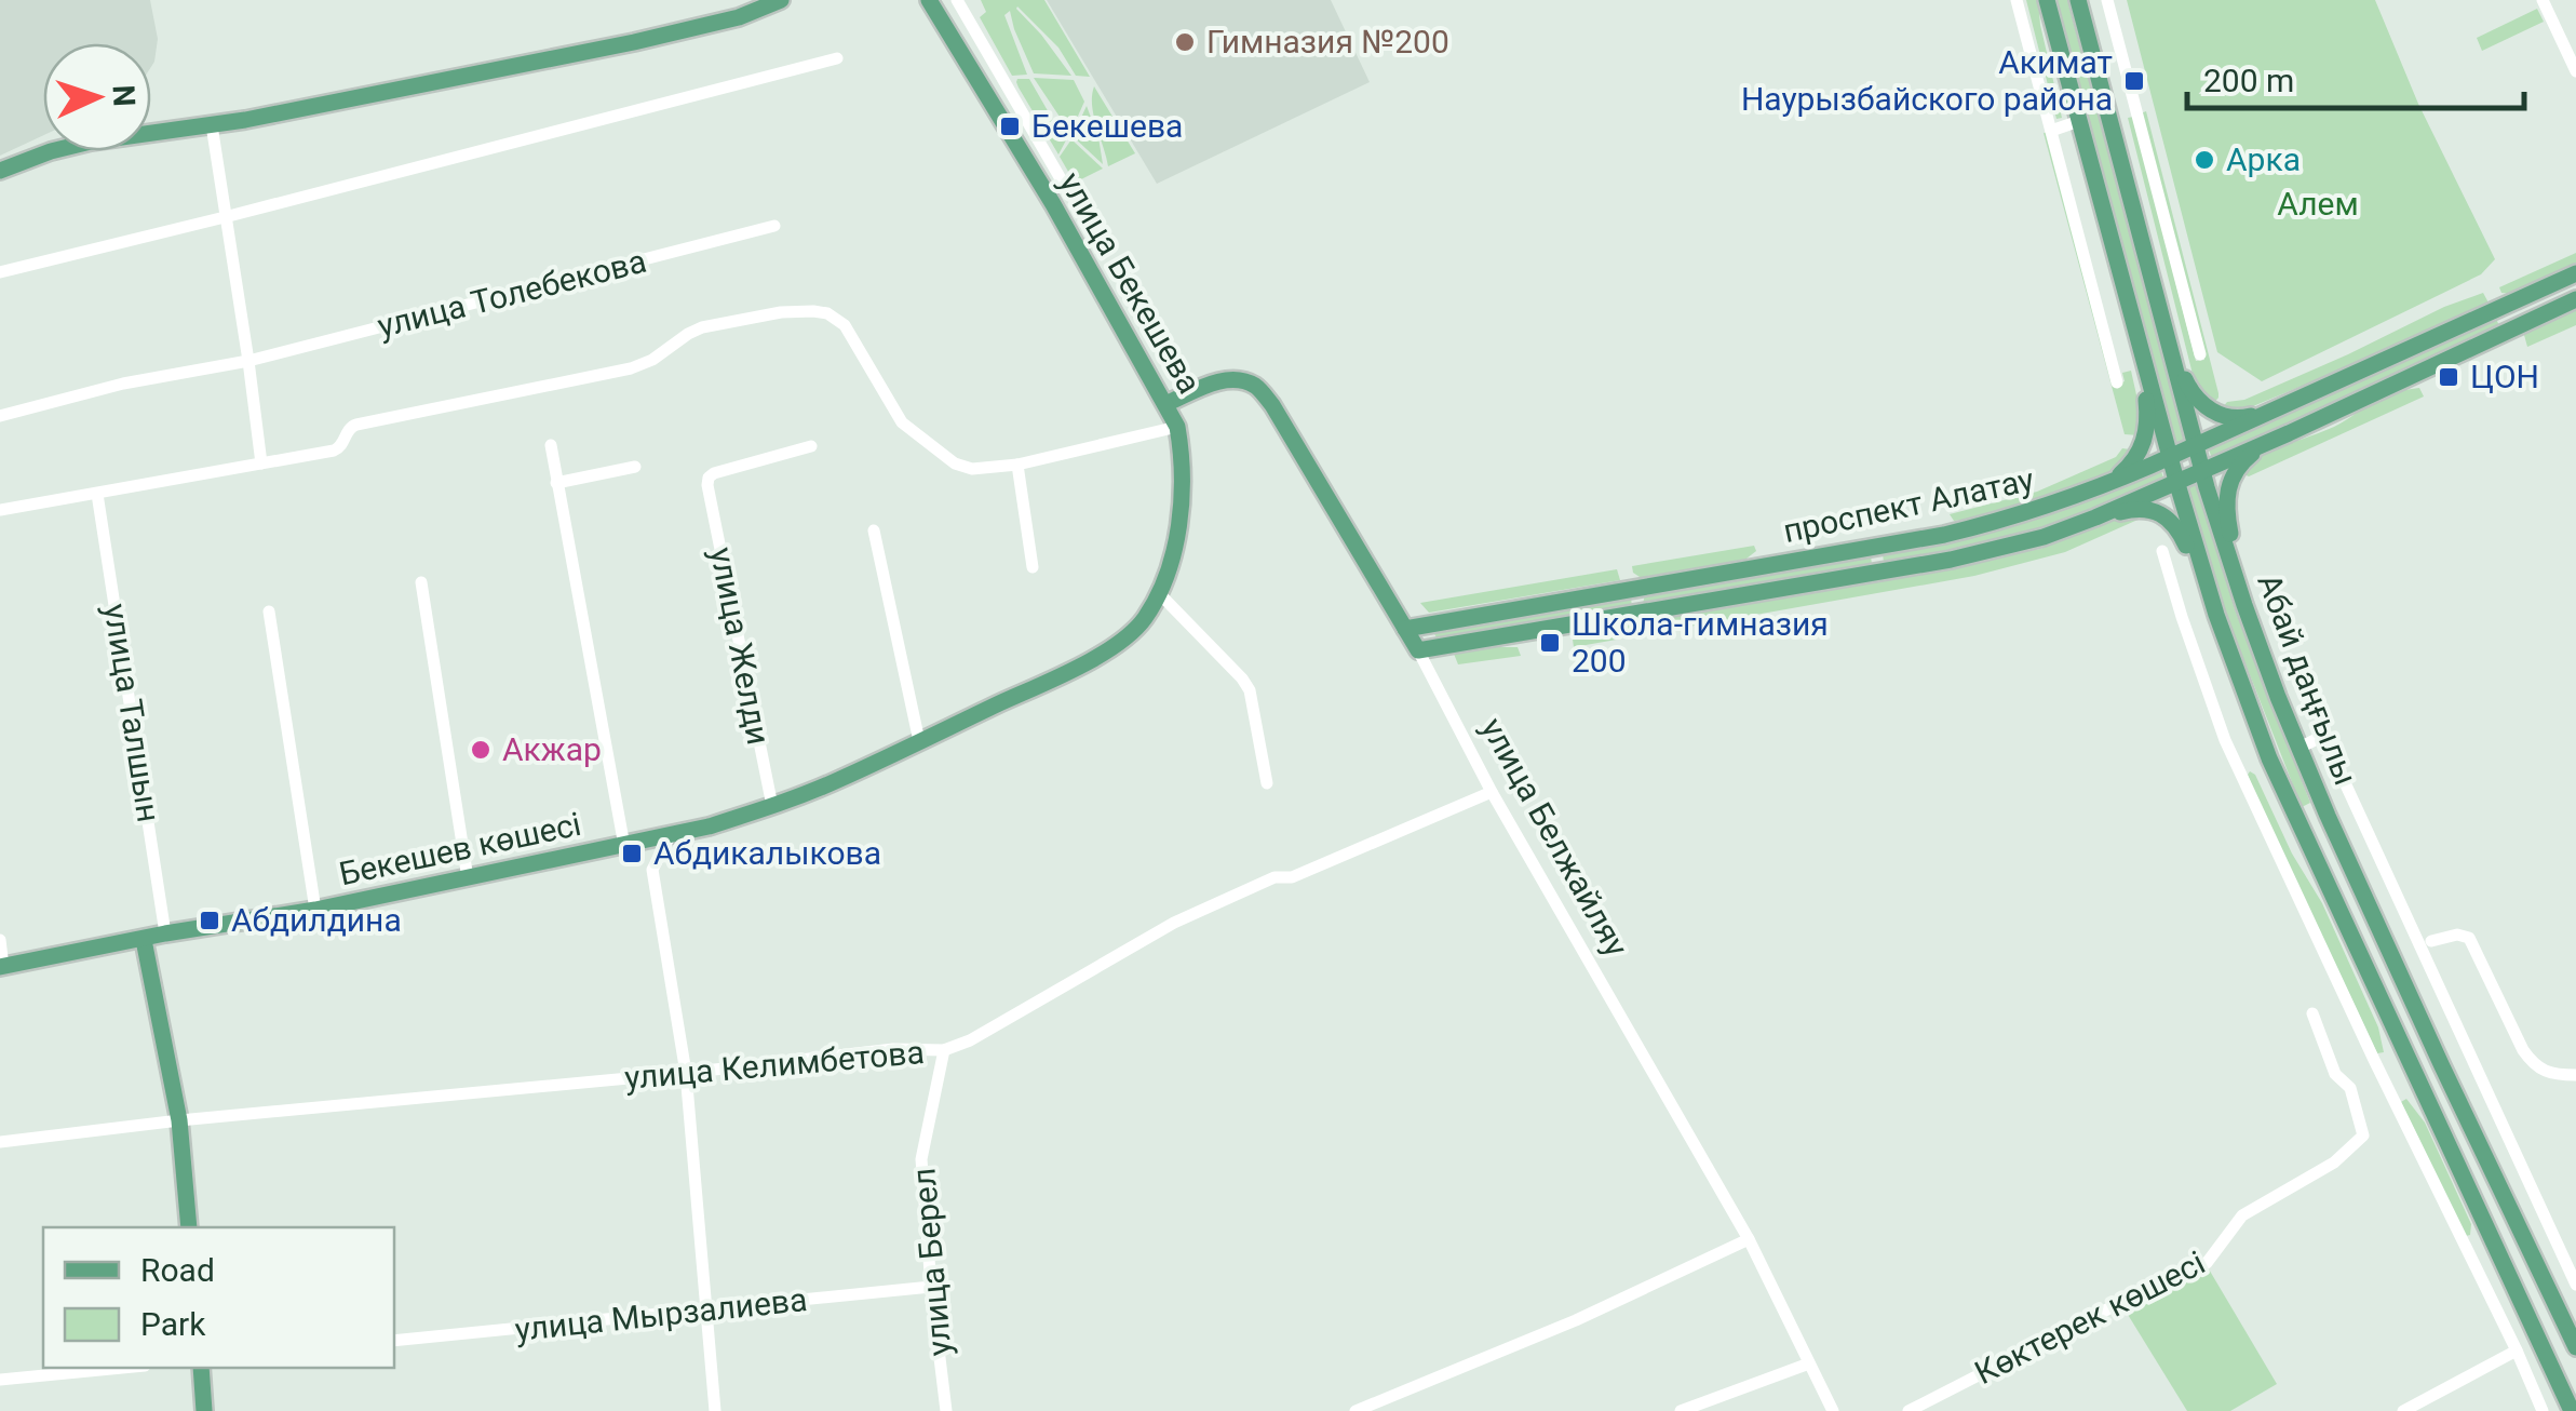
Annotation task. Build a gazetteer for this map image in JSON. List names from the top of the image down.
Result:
{
  "streets": {
    "main road": [
      "улица Бекешева",
      "проспект Алатау",
      "Абай даңғылы",
      "улица Белжайляу",
      "Бекешев көшесі"
    ],
    "street": [
      "улица Толебекова",
      "улица Желди",
      "улица Талшын",
      "улица Келимбетова",
      "улица Берел",
      "улица Мырзалиева",
      "Көктерек көшесі"
    ]
  },
  "crossings": [
    ["улица Бекешева", "улица Белжайляу"],
    ["улица Бекешева", "Бекешев көшесі"],
    ["проспект Алатау", "Абай даңғылы"],
    ["проспект Алатау", "улица Белжайляу"],
    ["улица Желди", "Бекешев көшесі"],
    ["улица Талшын", "Бекешев көшесі"],
    ["улица Белжайляу", "улица Келимбетова"],
    ["улица Келимбетова", "улица Берел"],
    ["улица Берел", "улица Мырзалиева"]
  ],
  "parks": ["Алем"],
  "places": {
    "other": ["Гимназия №200", "Арка", "Акжар"],
    "transit": [
      "Акимат Наурызбайского района",
      "Бекешева",
      "ЦОН",
      "Школа-гимназия 200",
      "Абдикалыкова",
      "Абдилдина"
    ]
  },
  "legend": ["Road", "Park"],
  "scale_bar": "200 m",
  "north": "right"
}
